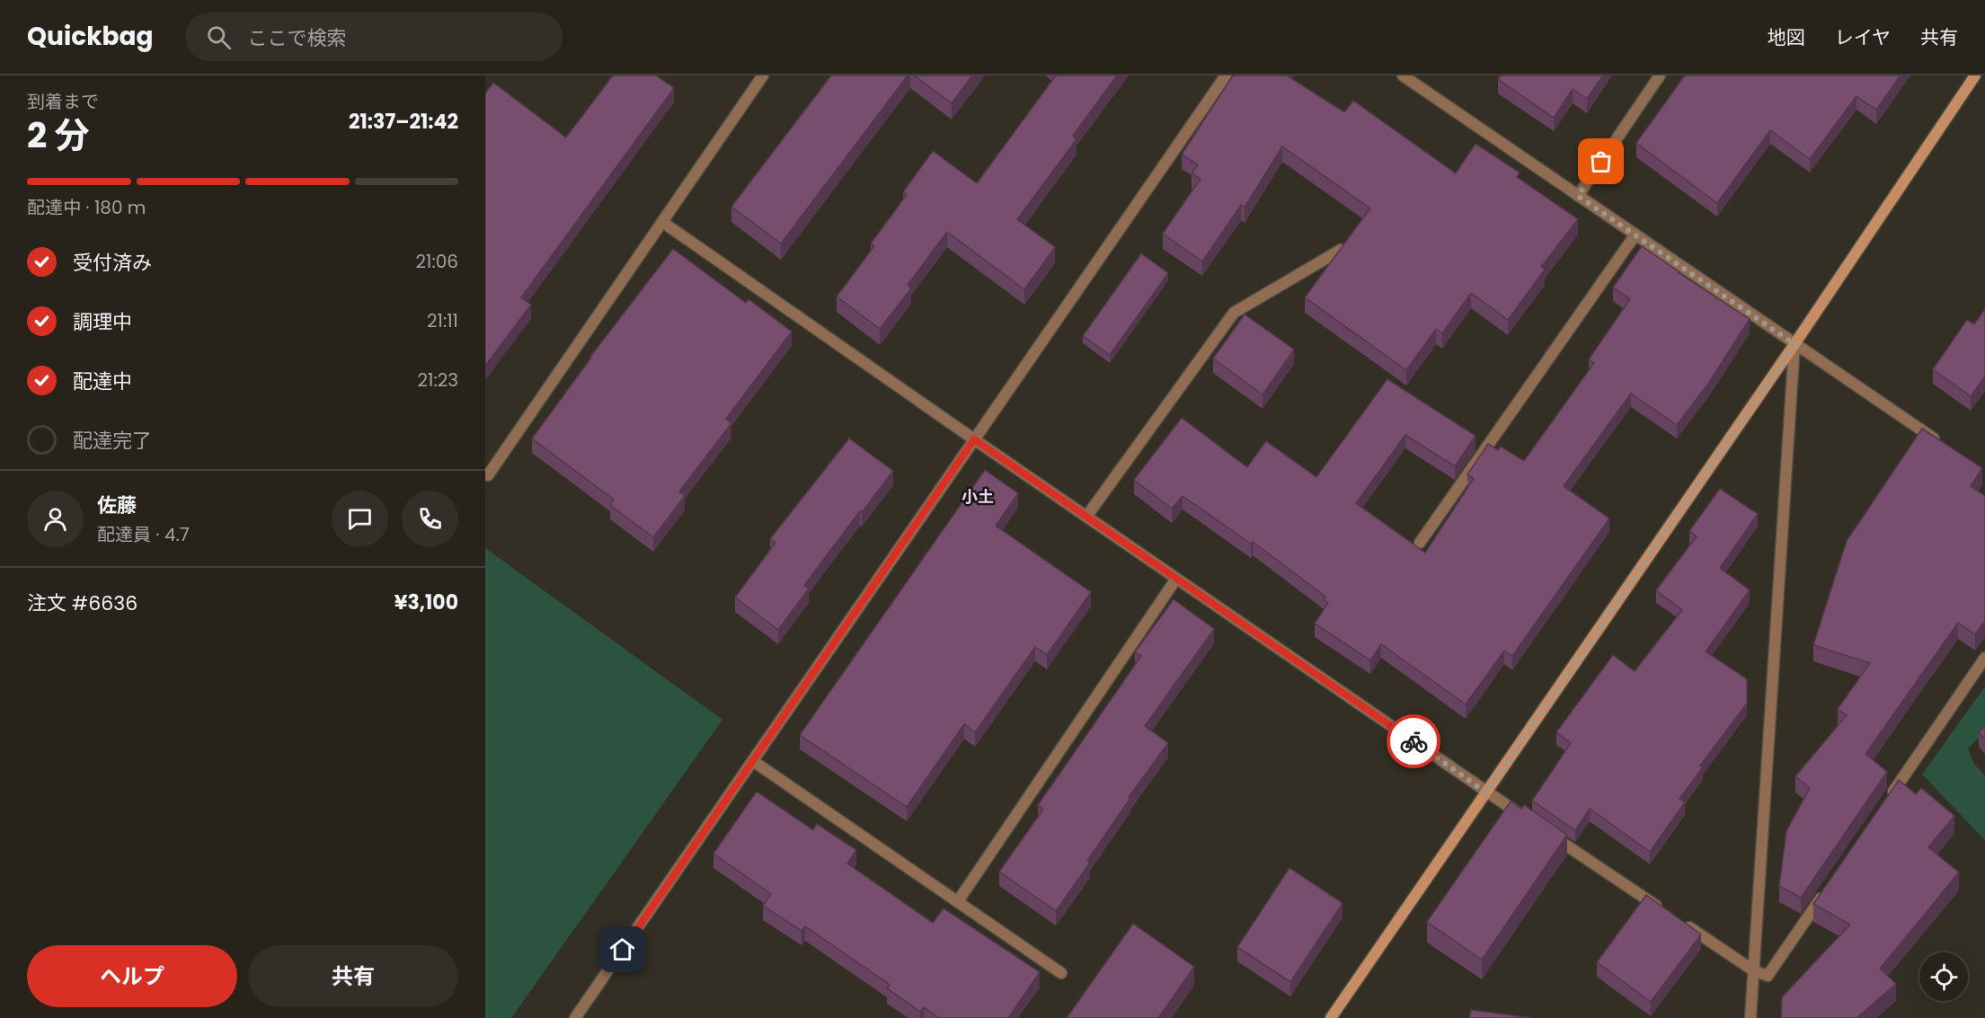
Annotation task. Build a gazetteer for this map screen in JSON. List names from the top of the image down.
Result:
{
  "districts": ["小土"],
  "page": {
    "header": "Quickbag",
    "search": "ここで検索",
    "nav": ["地図", "レイヤ", "共有"],
    "heading": ["2 分", "到着まで", "21:37–21:42"],
    "panel": [
      "佐藤",
      "配達員 · 4.7",
      "注文 #6636",
      "¥3,100"
    ],
    "bar": "配達中 · 180 m",
    "list": [
      ["受付済み", "21:06"],
      ["調理中", "21:11"],
      ["配達中", "21:23"],
      "配達完了"
    ],
    "buttons": ["ヘルプ", "共有"]
  }
}
